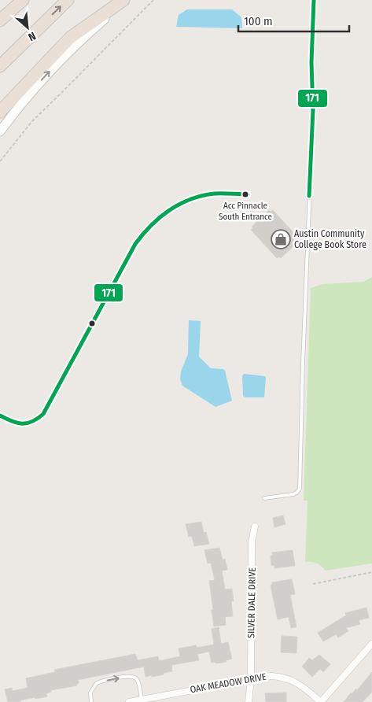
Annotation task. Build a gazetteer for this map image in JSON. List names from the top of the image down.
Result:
{
  "streets": {
    "street": ["SILVER DALE DRIVE", "OAK MEADOW DRIVE"]
  },
  "crossings": [
    ["SILVER DALE DRIVE", "OAK MEADOW DRIVE"]
  ],
  "places": {
    "other": ["Acc Pinnacle South Entrance"],
    "shop": ["Austin Community College Book Store"]
  },
  "lines": ["transit line 171"],
  "scale_bar": "100 m",
  "north": "bottom right"
}
